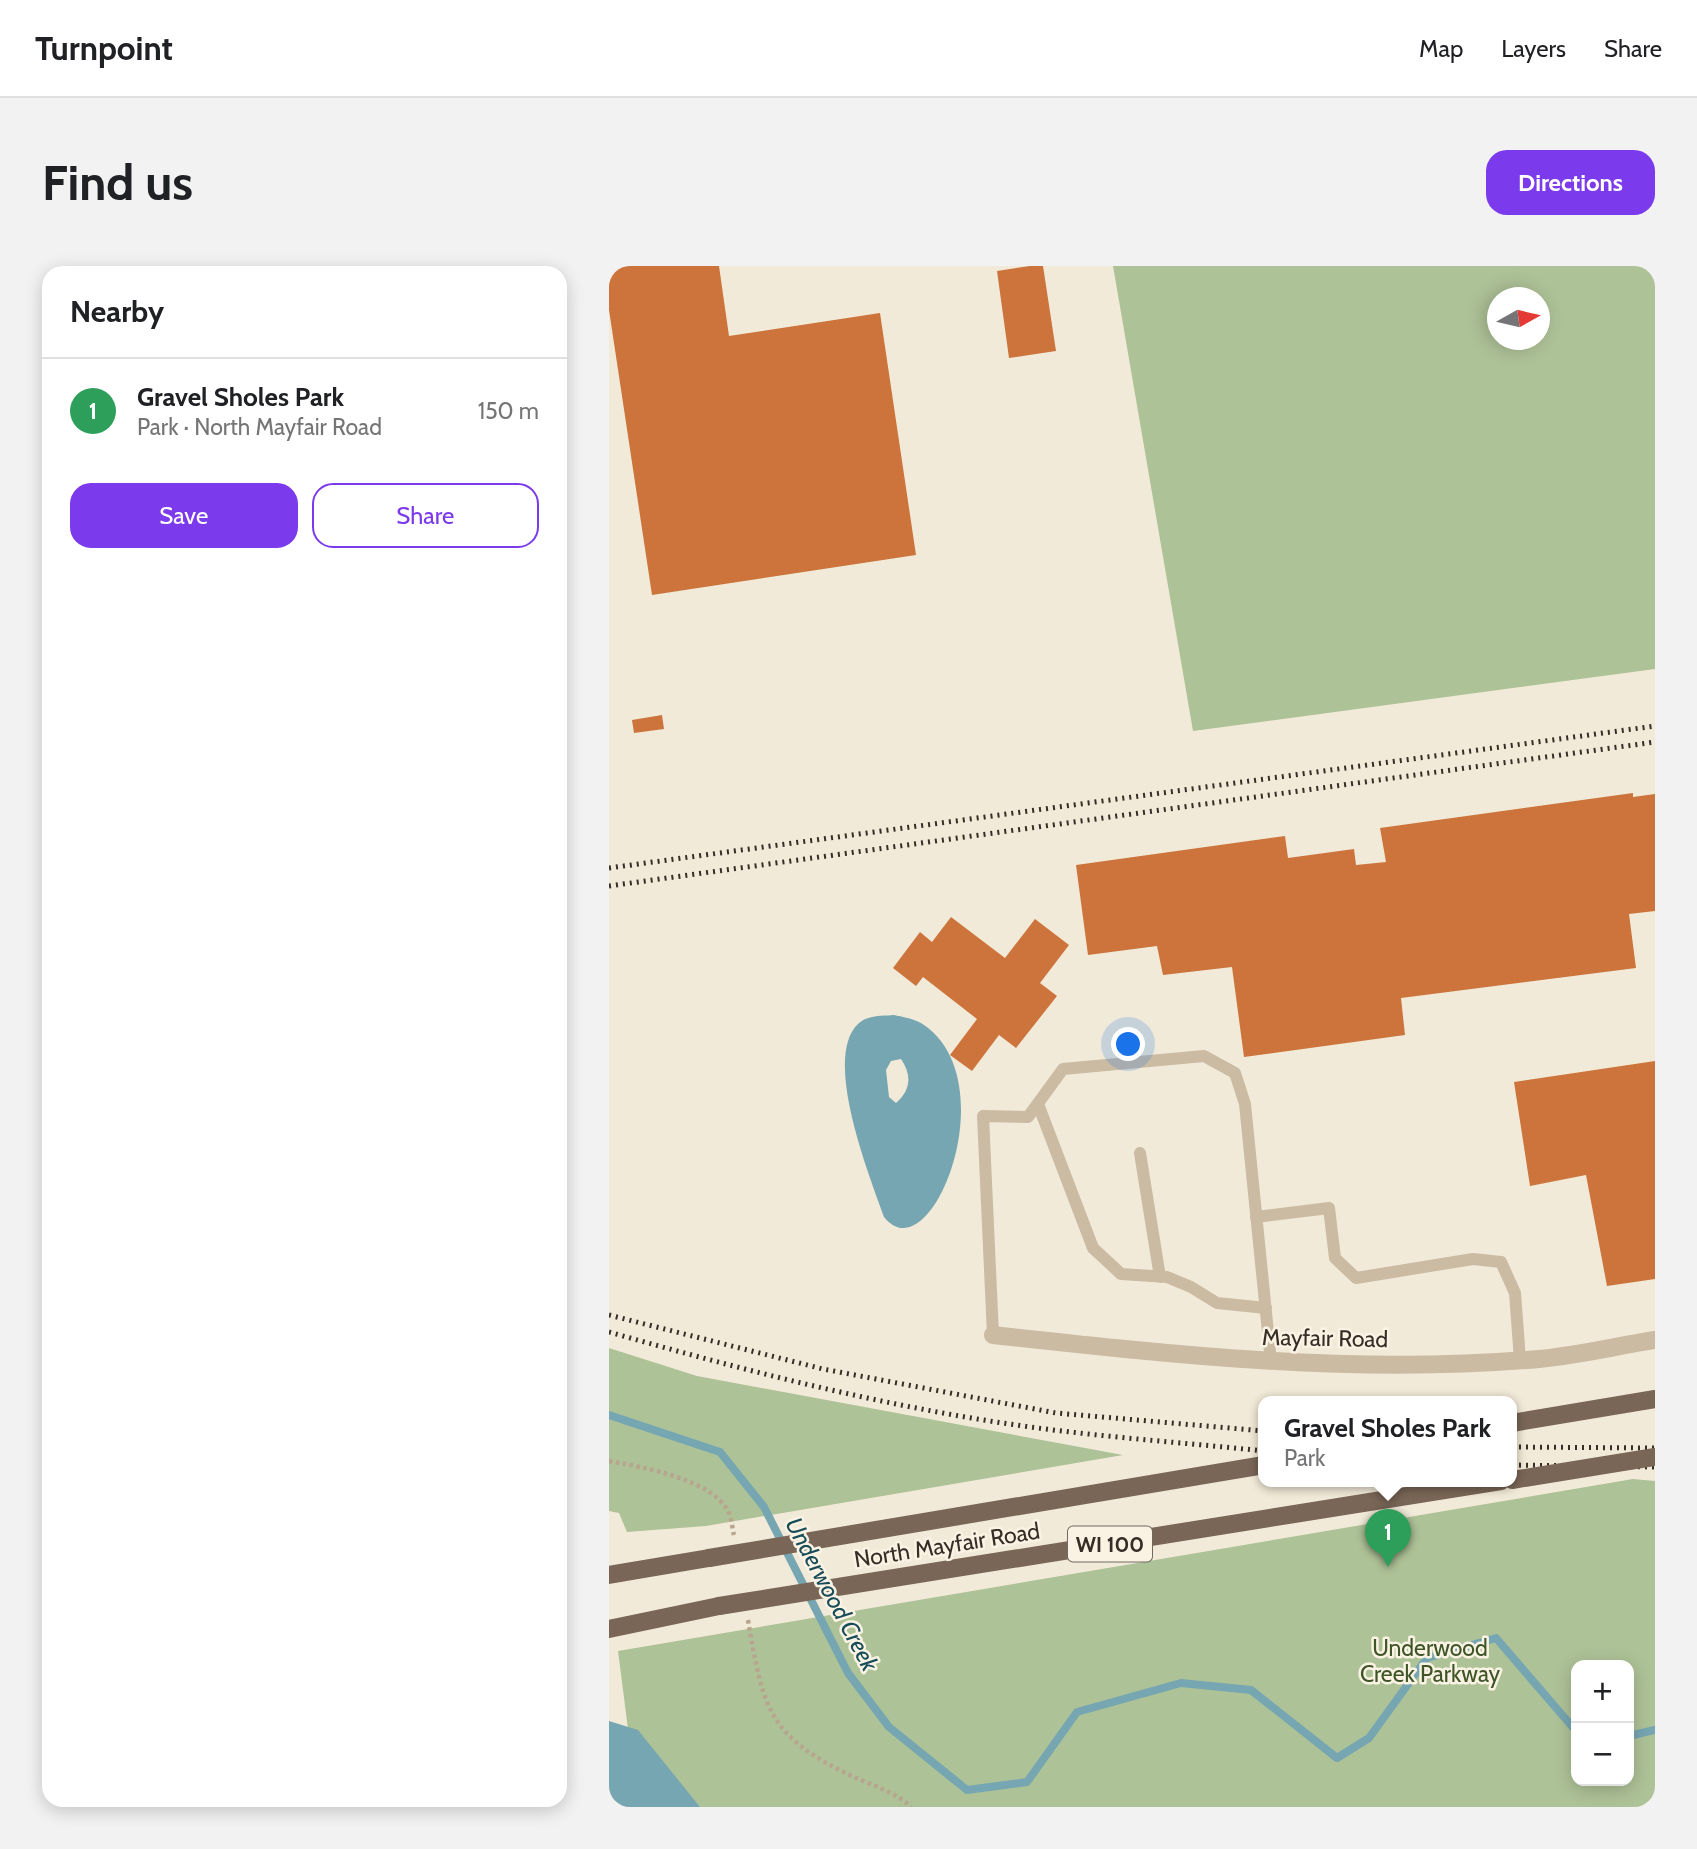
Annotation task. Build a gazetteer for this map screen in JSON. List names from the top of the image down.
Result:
{
  "streets": {
    "main road": ["WI 100", "North Mayfair Road"],
    "street": ["Mayfair Road"]
  },
  "water": ["Underwood Creek"],
  "parks": ["Underwood Creek Parkway"],
  "north": "right",
  "page": {
    "header": "Turnpoint",
    "nav": ["Map", "Layers", "Share"],
    "buttons": [
      "Directions",
      ["Save", "Share"]
    ],
    "title": "Find us",
    "heading": "Nearby",
    "list": [
      {
        "mark": "1",
        "name": "Gravel Sholes Park",
        "note": "Park · North Mayfair Road",
        "value": "150 m"
      }
    ],
    "popup": ["Gravel Sholes Park", "Park"],
    "pins": "1",
    "map_buttons": ["+", "−"]
  }
}
